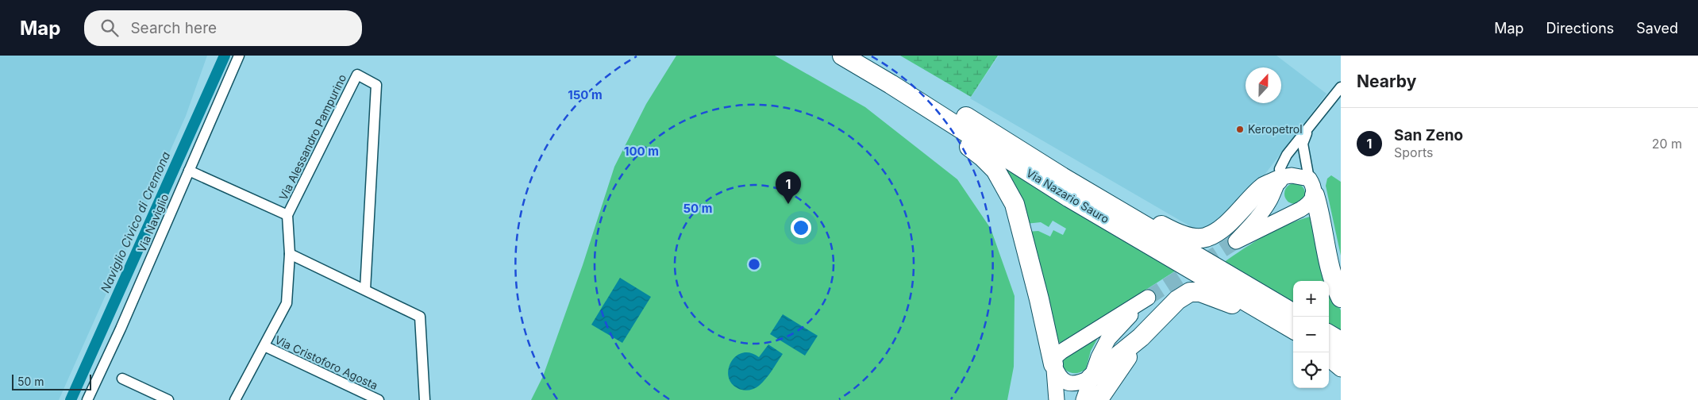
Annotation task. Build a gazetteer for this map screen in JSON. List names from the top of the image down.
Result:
{
  "streets": {
    "highway": ["Via Nazario Sauro"],
    "street": ["Via Alessandro Pampurino", "Via Naviglio", "Via Cristoforo Agosta"]
  },
  "crossings": [
    ["Via Alessandro Pampurino", "Via Cristoforo Agosta"]
  ],
  "water": ["Naviglio Civico di Cremona"],
  "places": ["Keropetrol"],
  "scale_bar": "50 m",
  "north": "top",
  "page": {
    "header": "Map",
    "search": "Search here",
    "nav": ["Map", "Directions", "Saved"],
    "heading": "Nearby",
    "list": [
      {
        "mark": "1",
        "name": "San Zeno",
        "note": "Sports",
        "value": "20 m"
      }
    ],
    "pins": "1",
    "map_buttons": ["+", "−"],
    "scale": "50 m"
  },
  "rings": ["150 m", "100 m", "50 m"]
}
